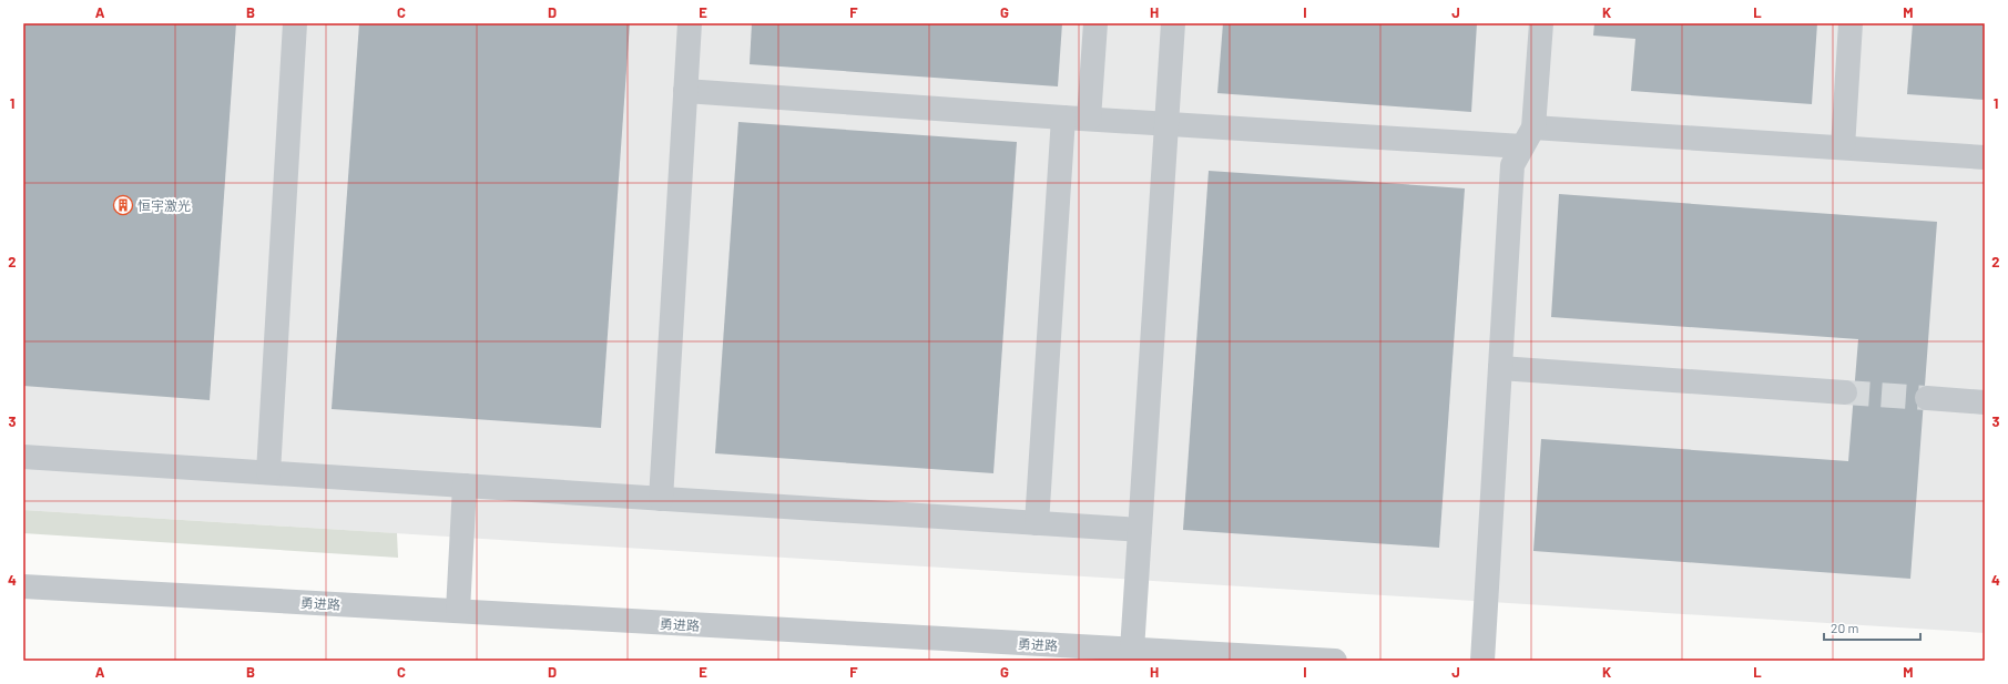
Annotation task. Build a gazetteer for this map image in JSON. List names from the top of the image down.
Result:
{
  "streets": {
    "street": ["勇进路"]
  },
  "places": {
    "building": ["恒宇激光"]
  },
  "scale_bar": "20 m",
  "grid": {
    "columns": [
      "A",
      "B",
      "C",
      "D",
      "E",
      "F",
      "G",
      "H",
      "I",
      "J",
      "K",
      "L",
      "M"
    ],
    "rows": [
      "1",
      "2",
      "3",
      "4"
    ]
  }
}
